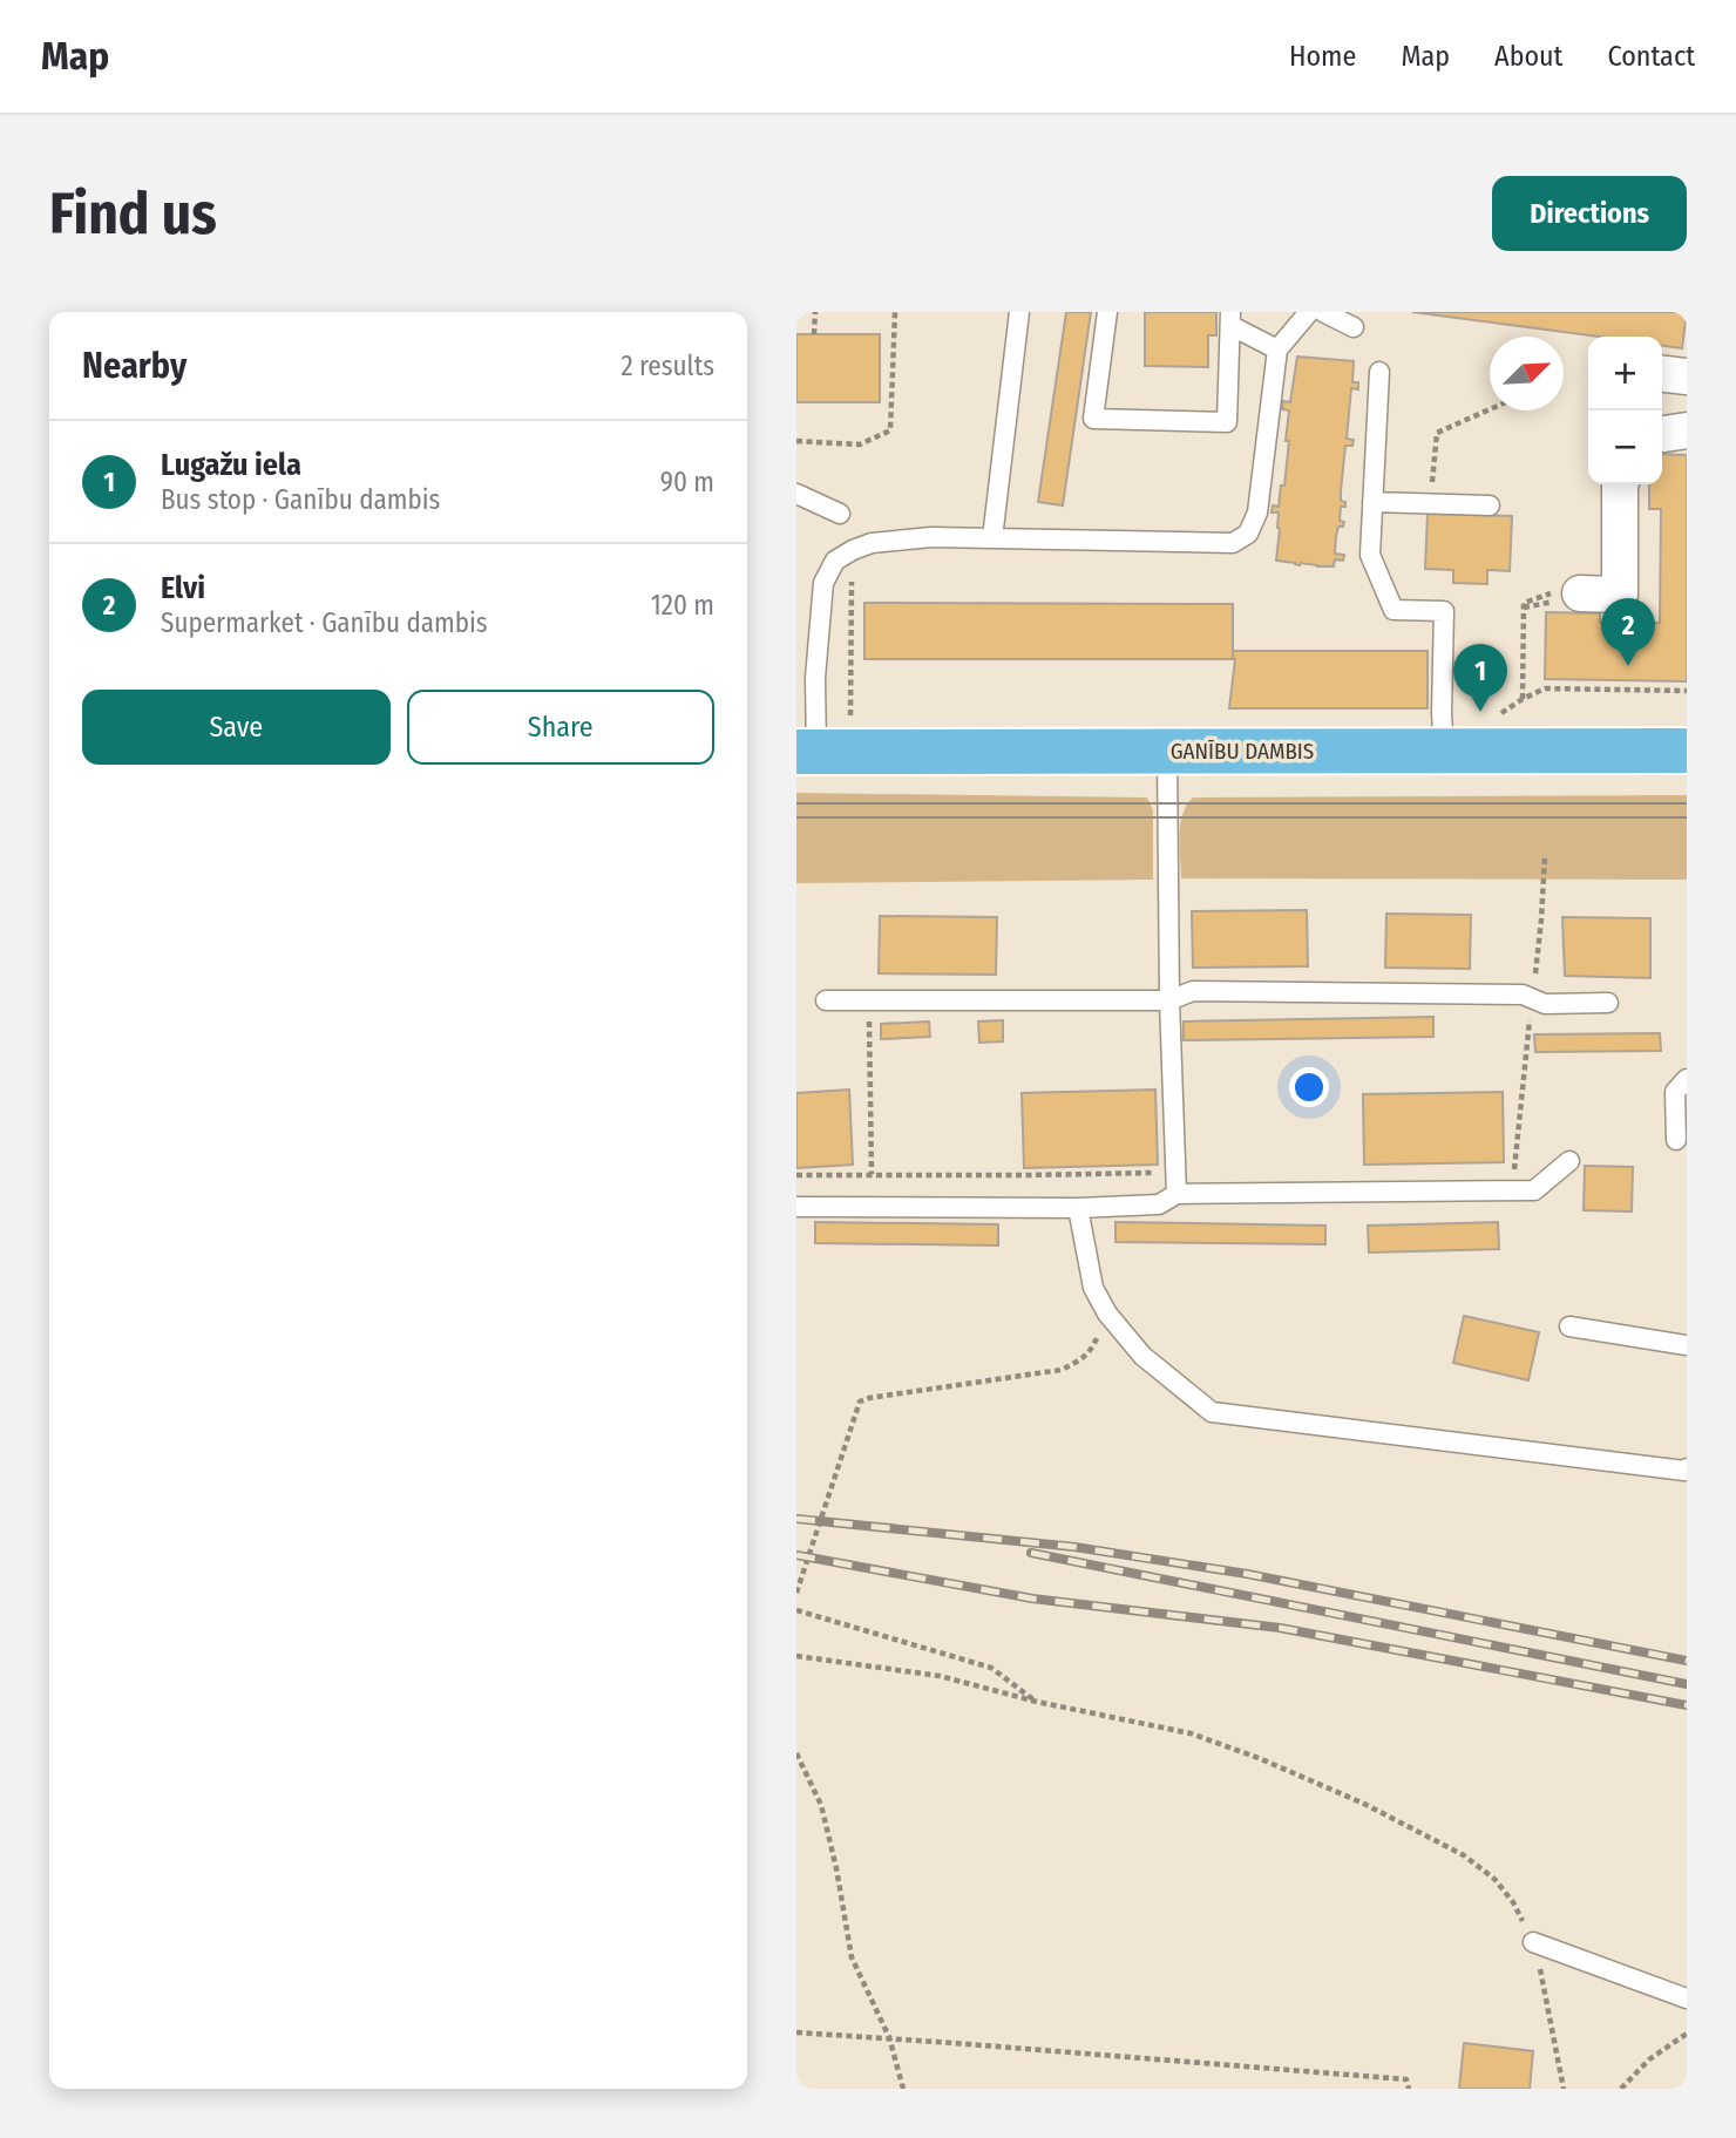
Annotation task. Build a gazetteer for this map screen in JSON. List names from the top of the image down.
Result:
{
  "streets": {
    "main road": ["GANĪBU DAMBIS"]
  },
  "north": "top right",
  "page": {
    "header": "Map",
    "nav": [
      "Home",
      "Map",
      "About",
      "Contact"
    ],
    "buttons": [
      "Directions",
      ["Save", "Share"]
    ],
    "title": "Find us",
    "heading": ["Nearby", "2 results"],
    "map_buttons": ["+", "−"],
    "list": [
      {
        "mark": "1",
        "name": "Lugažu iela",
        "note": "Bus stop · Ganību dambis",
        "value": "90 m"
      },
      {
        "mark": "2",
        "name": "Elvi",
        "note": "Supermarket · Ganību dambis",
        "value": "120 m"
      }
    ],
    "pins": ["2", "1"]
  }
}
